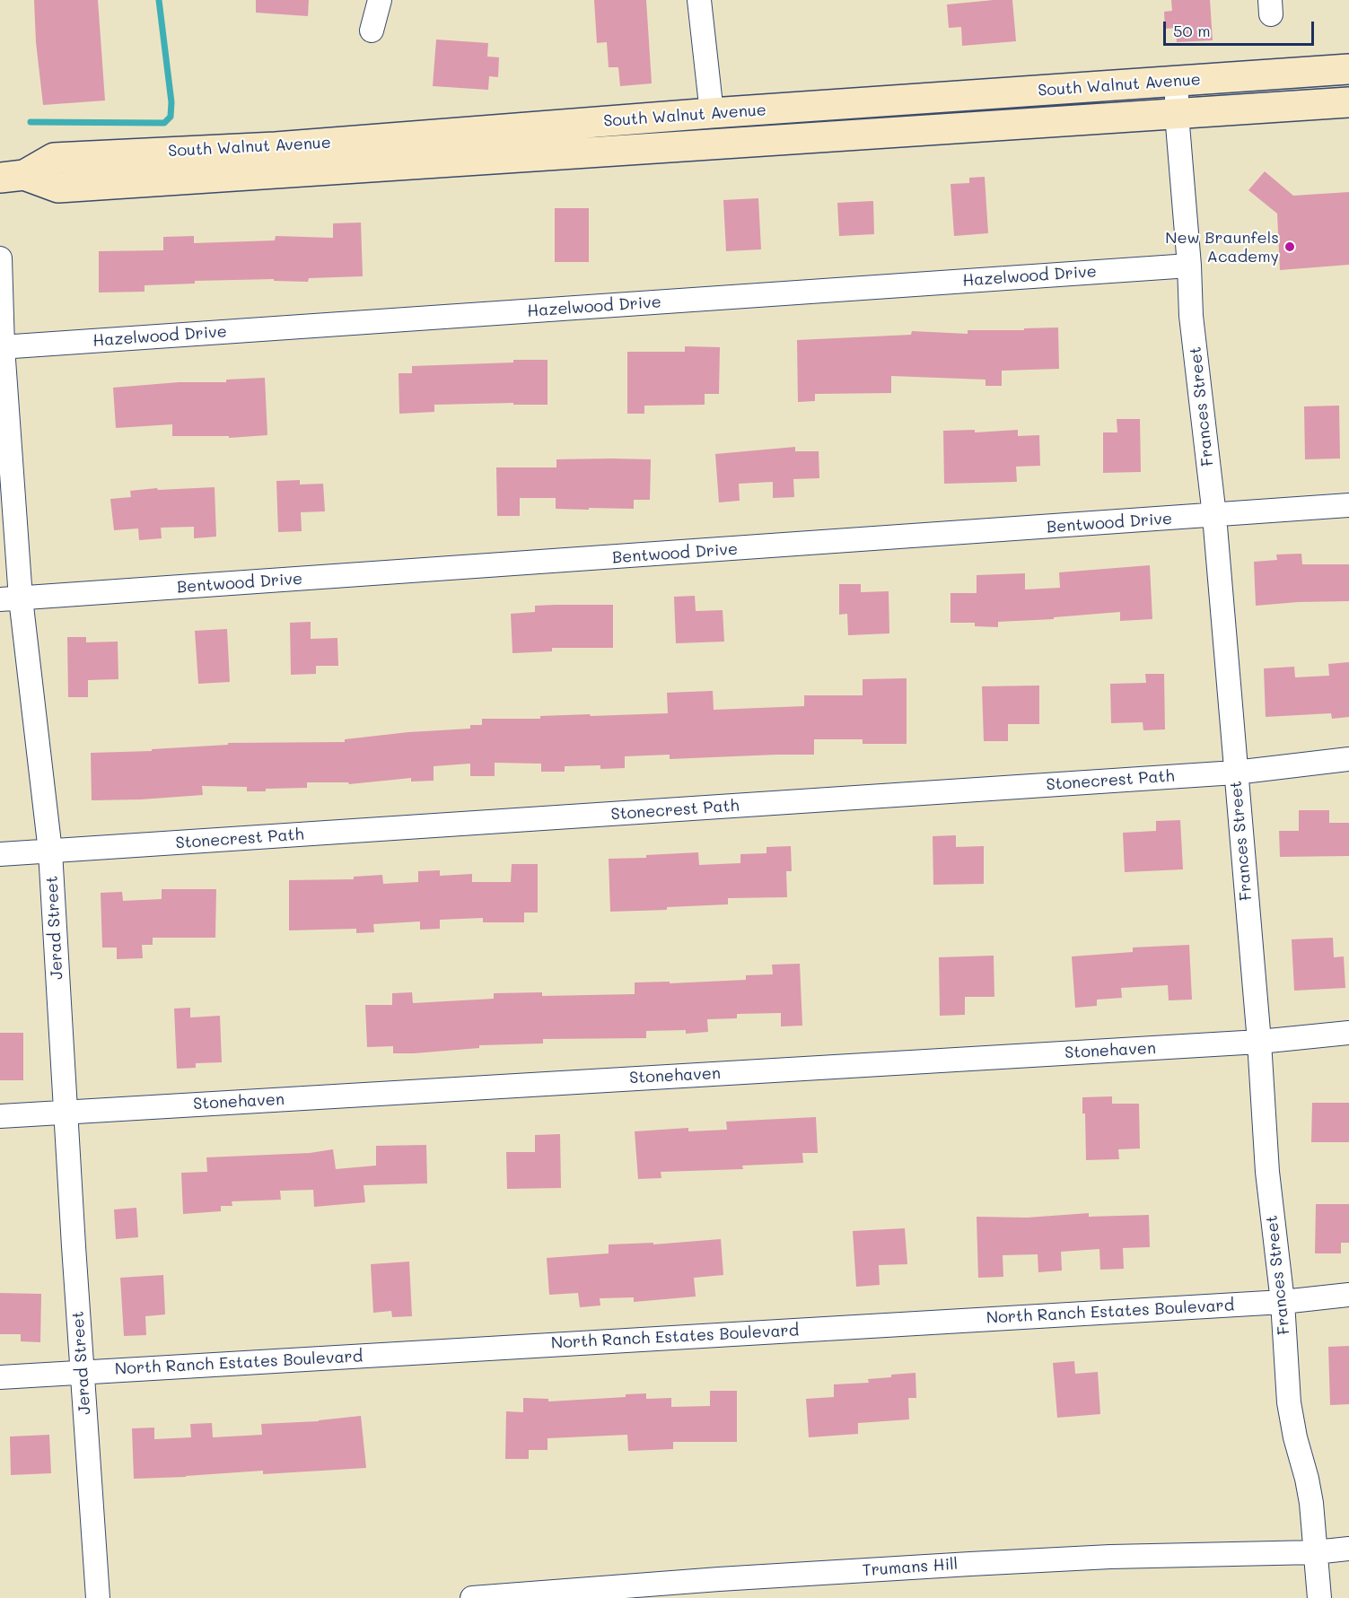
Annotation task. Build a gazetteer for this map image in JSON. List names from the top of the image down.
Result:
{
  "streets": {
    "street": [
      "South Walnut Avenue",
      "Hazelwood Drive",
      "Frances Street",
      "Bentwood Drive",
      "Stonecrest Path",
      "Jerad Street",
      "Stonehaven",
      "North Ranch Estates Boulevard",
      "Trumans Hill"
    ]
  },
  "crossings": [
    ["South Walnut Avenue", "Frances Street"],
    ["Hazelwood Drive", "Frances Street"],
    ["Hazelwood Drive", "Jerad Street"],
    ["Frances Street", "Bentwood Drive"],
    ["Frances Street", "Stonecrest Path"],
    ["Frances Street", "Stonehaven"],
    ["Frances Street", "North Ranch Estates Boulevard"],
    ["Frances Street", "Trumans Hill"],
    ["Bentwood Drive", "Jerad Street"],
    ["Stonecrest Path", "Jerad Street"],
    ["Jerad Street", "Stonehaven"],
    ["Jerad Street", "North Ranch Estates Boulevard"]
  ],
  "places": ["New Braunfels Academy"],
  "scale_bar": "50 m"
}
